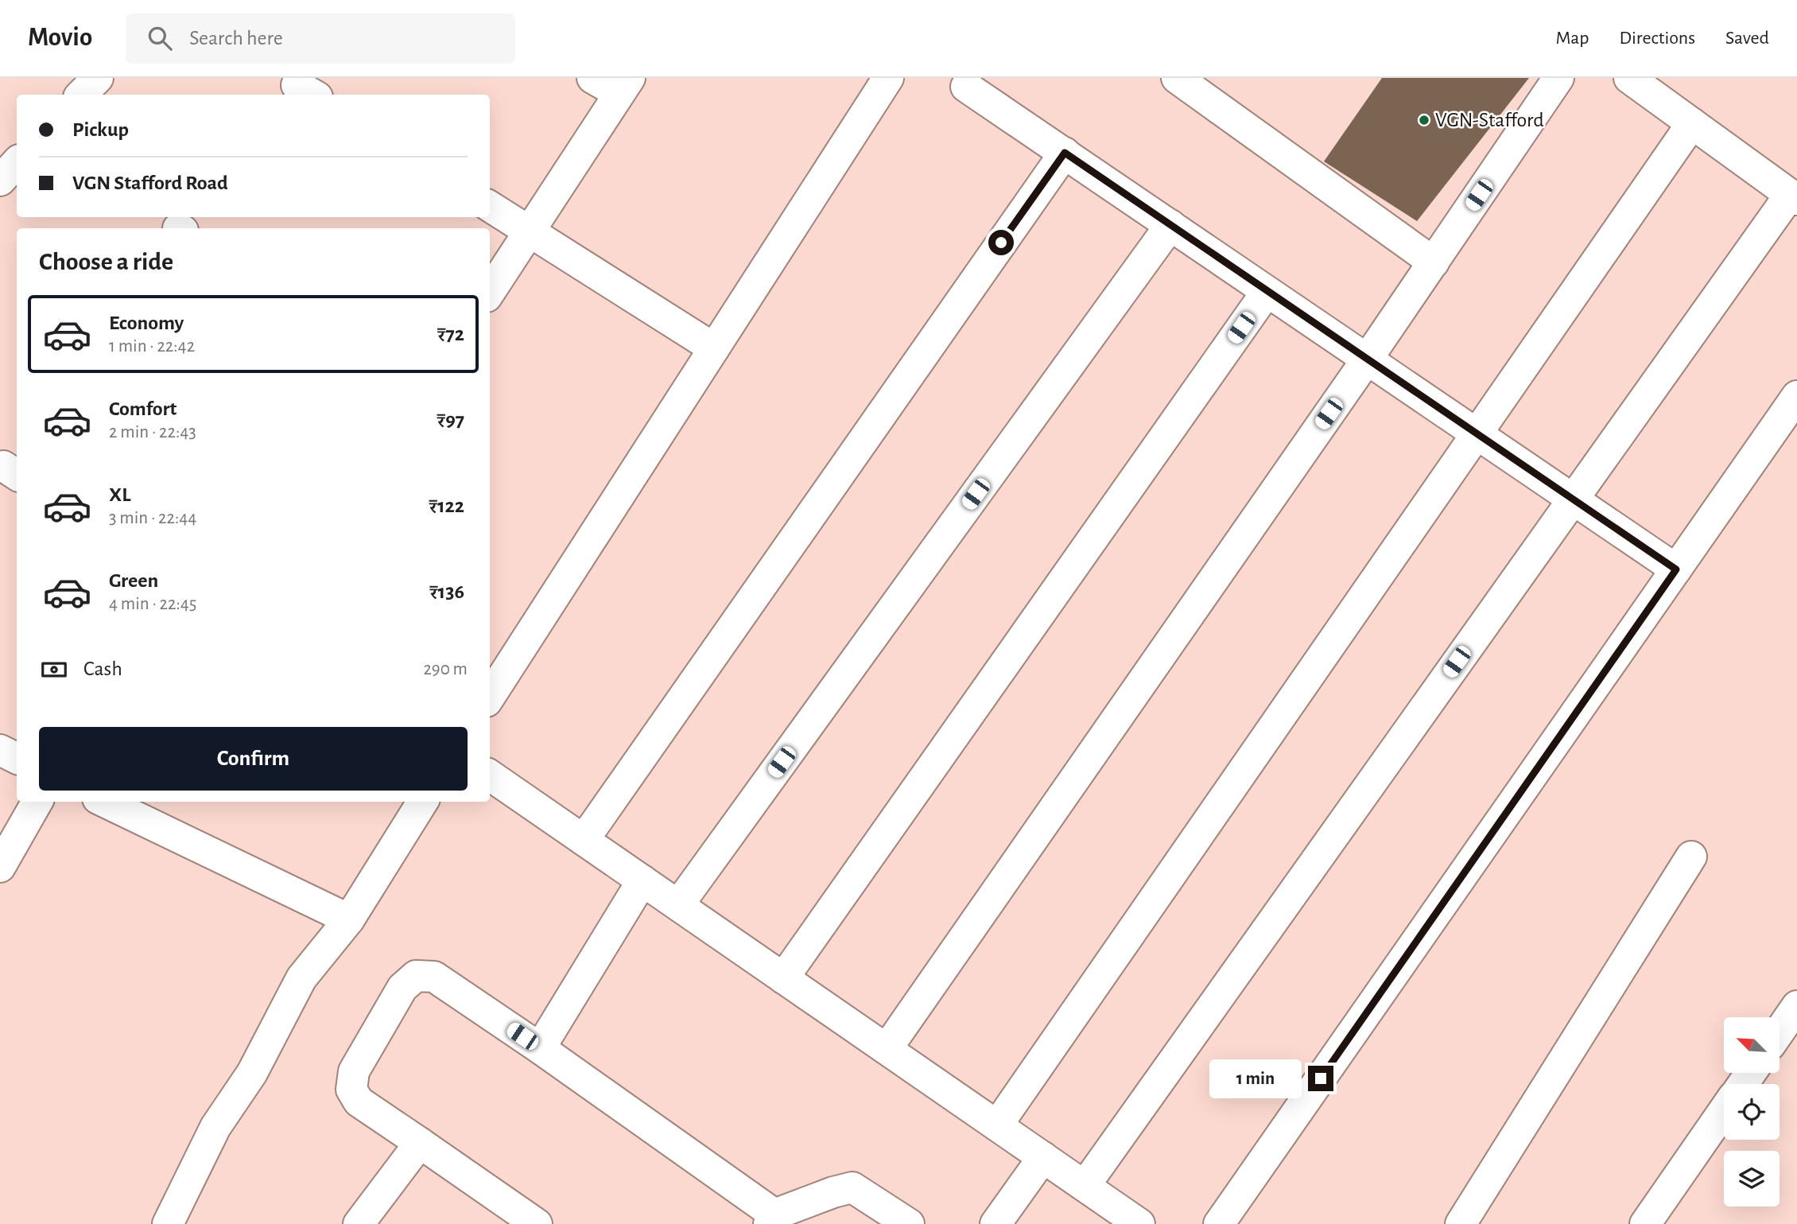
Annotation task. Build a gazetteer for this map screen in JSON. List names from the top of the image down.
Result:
{
  "places": ["VGN-Stafford"],
  "north": "top left",
  "page": {
    "header": "Movio",
    "search": "Search here",
    "nav": ["Map", "Directions", "Saved"],
    "banner": ["Pickup", "VGN Stafford Road"],
    "heading": "Choose a ride",
    "list": [
      {
        "name": "Economy",
        "note": "1 min · 22:42",
        "value": "₹72"
      },
      {
        "name": "Comfort",
        "note": "2 min · 22:43",
        "value": "₹97"
      },
      {
        "name": "XL",
        "note": "3 min · 22:44",
        "value": "₹122"
      },
      {
        "name": "Green",
        "note": "4 min · 22:45",
        "value": "₹136"
      }
    ],
    "pay": ["Cash", "290 m"],
    "buttons": "Confirm",
    "bubble": "1 min"
  }
}
